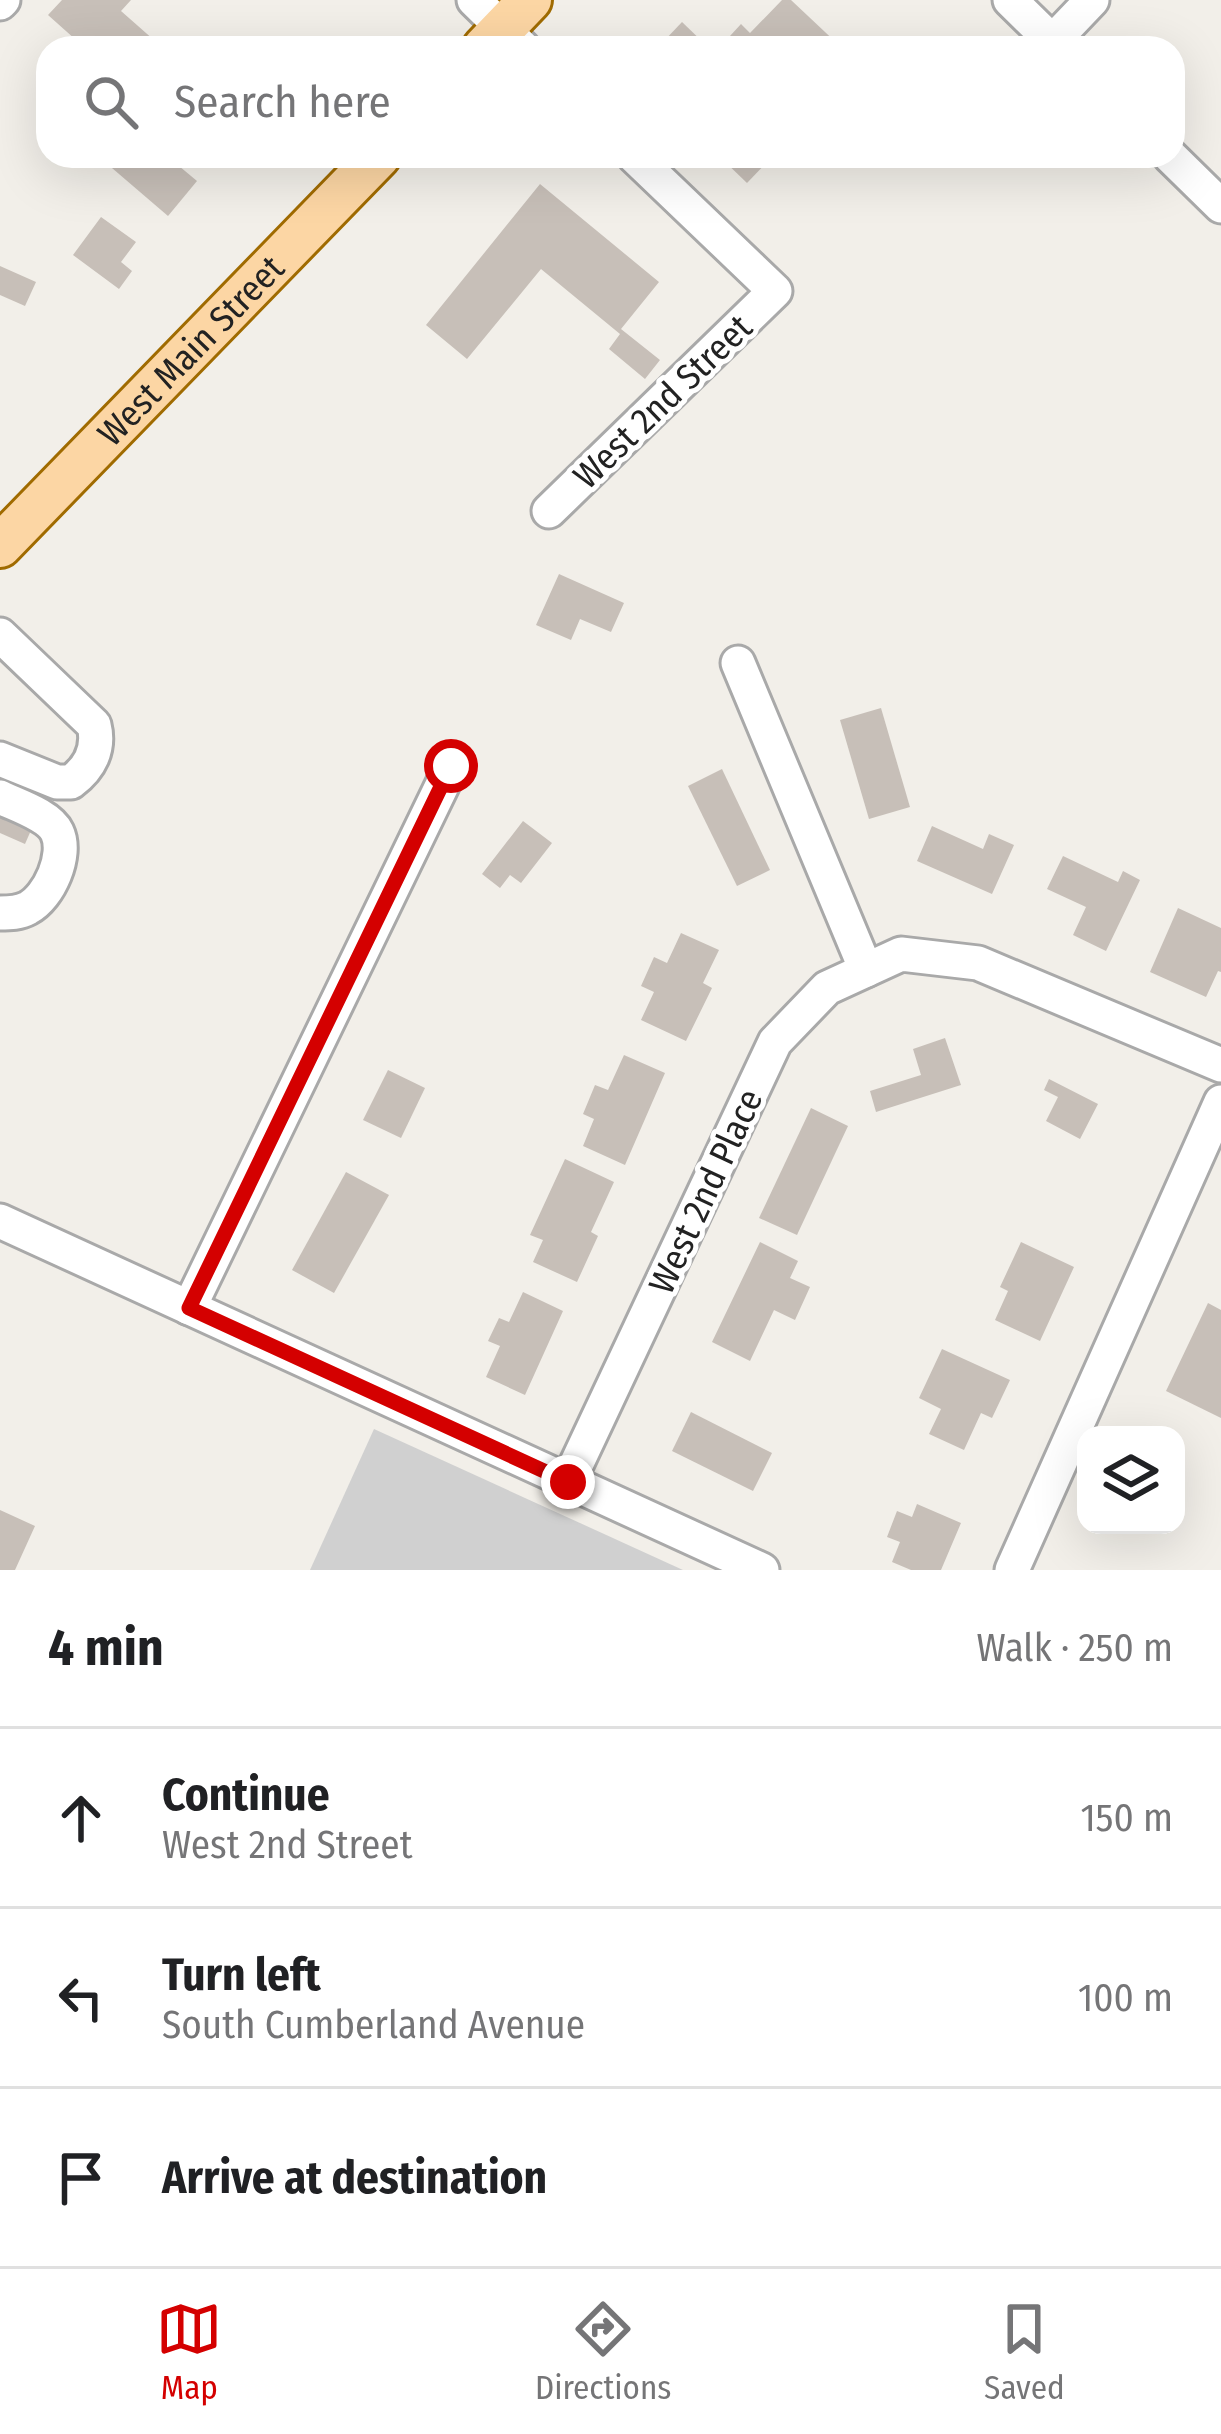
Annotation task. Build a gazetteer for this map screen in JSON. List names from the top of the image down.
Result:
{
  "streets": {
    "main road": ["West Main Street"],
    "street": ["West 2nd Street", "West 2nd Place"]
  },
  "page": {
    "search": "Search here",
    "heading": ["4 min", "Walk · 250 m"],
    "list": [
      ["Continue", "West 2nd Street", "150 m"],
      ["Turn left", "South Cumberland Avenue", "100 m"],
      "Arrive at destination"
    ],
    "nav": ["Map", "Directions", "Saved"]
  }
}
